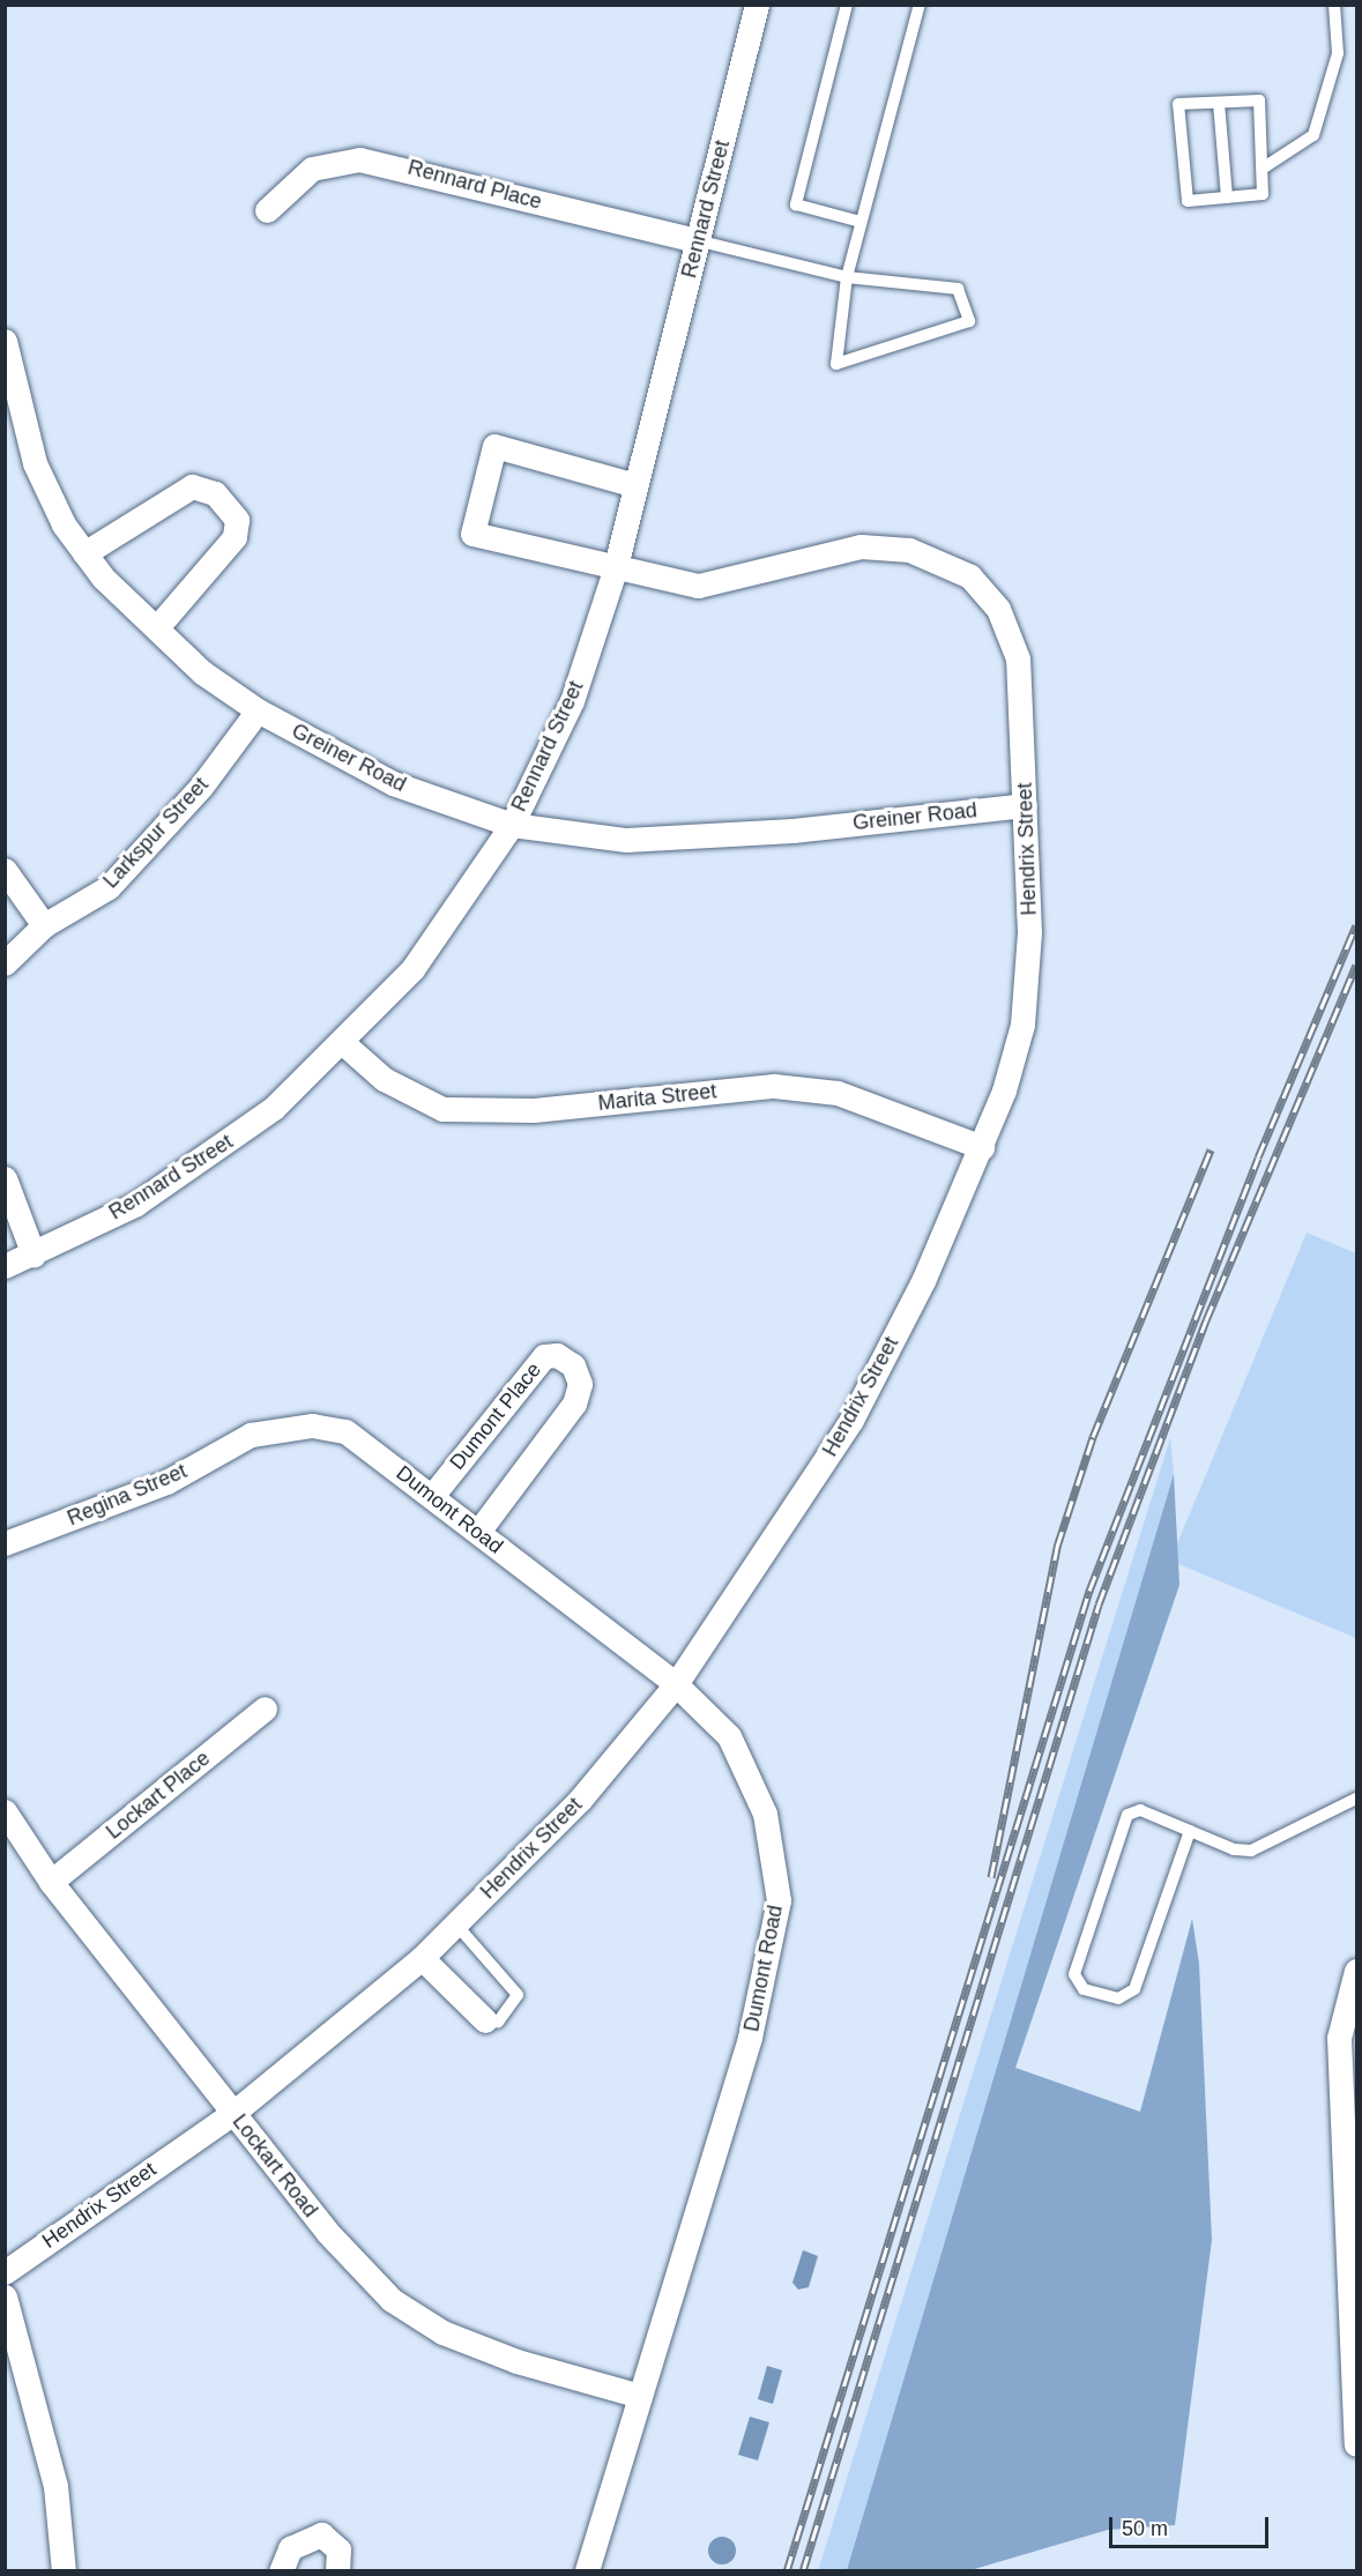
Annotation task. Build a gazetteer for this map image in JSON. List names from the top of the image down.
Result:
{
  "streets": {
    "street": [
      "Rennard Place",
      "Rennard Street",
      "Greiner Road",
      "Larkspur Street",
      "Hendrix Street",
      "Marita Street",
      "Dumont Place",
      "Regina Street",
      "Dumont Road",
      "Lockart Place",
      "Lockart Road"
    ]
  },
  "crossings": [
    ["Rennard Place", "Rennard Street"],
    ["Rennard Street", "Greiner Road"],
    ["Rennard Street", "Hendrix Street"],
    ["Rennard Street", "Marita Street"],
    ["Greiner Road", "Larkspur Street"],
    ["Greiner Road", "Hendrix Street"],
    ["Hendrix Street", "Marita Street"],
    ["Hendrix Street", "Dumont Road"],
    ["Hendrix Street", "Lockart Road"],
    ["Dumont Place", "Dumont Road"],
    ["Regina Street", "Dumont Road"],
    ["Dumont Road", "Lockart Road"],
    ["Lockart Place", "Lockart Road"]
  ],
  "scale_bar": "50 m"
}
